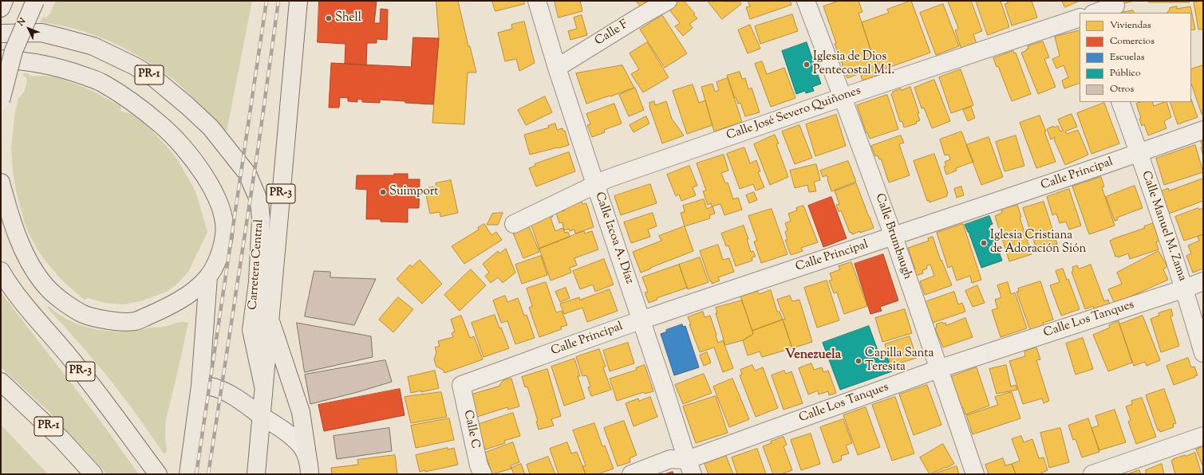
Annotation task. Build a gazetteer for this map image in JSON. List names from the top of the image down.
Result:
{
  "streets": {
    "highway": ["PR-1", "PR-3", "Carretera Central"],
    "street": [
      "Calle F",
      "Calle José Severo Quiñones",
      "Calle Principal",
      "Calle Manuel M. Zama",
      "Calle Brumbaugh",
      "Calle Izcoa A. Díaz",
      "Calle Los Tanques",
      "Calle C"
    ]
  },
  "crossings": [
    ["Calle F", "Calle Izcoa A. Díaz"],
    ["PR-1", "PR-3"],
    ["PR-1", "Carretera Central"],
    ["Calle José Severo Quiñones", "Calle Brumbaugh"],
    ["Calle José Severo Quiñones", "Calle Izcoa A. Díaz"],
    ["Calle Principal", "Calle Manuel M. Zama"],
    ["Calle Principal", "Calle Brumbaugh"],
    ["Calle Principal", "Calle Izcoa A. Díaz"],
    ["Calle Principal", "Calle C"],
    ["PR-3", "Carretera Central"],
    ["Calle Manuel M. Zama", "Calle Los Tanques"],
    ["Calle Brumbaugh", "Calle Los Tanques"],
    ["Calle Izcoa A. Díaz", "Calle Los Tanques"]
  ],
  "districts": ["Venezuela"],
  "places": [
    "Shell",
    "Iglesia de Dios Pentecostal M.I.",
    "Suimport",
    "Iglesia Cristiana de Adoración Sión",
    "Capilla Santa Teresita"
  ],
  "legend": [
    "Viviendas",
    "Comercios",
    "Escuelas",
    "Público",
    "Otros"
  ],
  "north": "top left"
}
